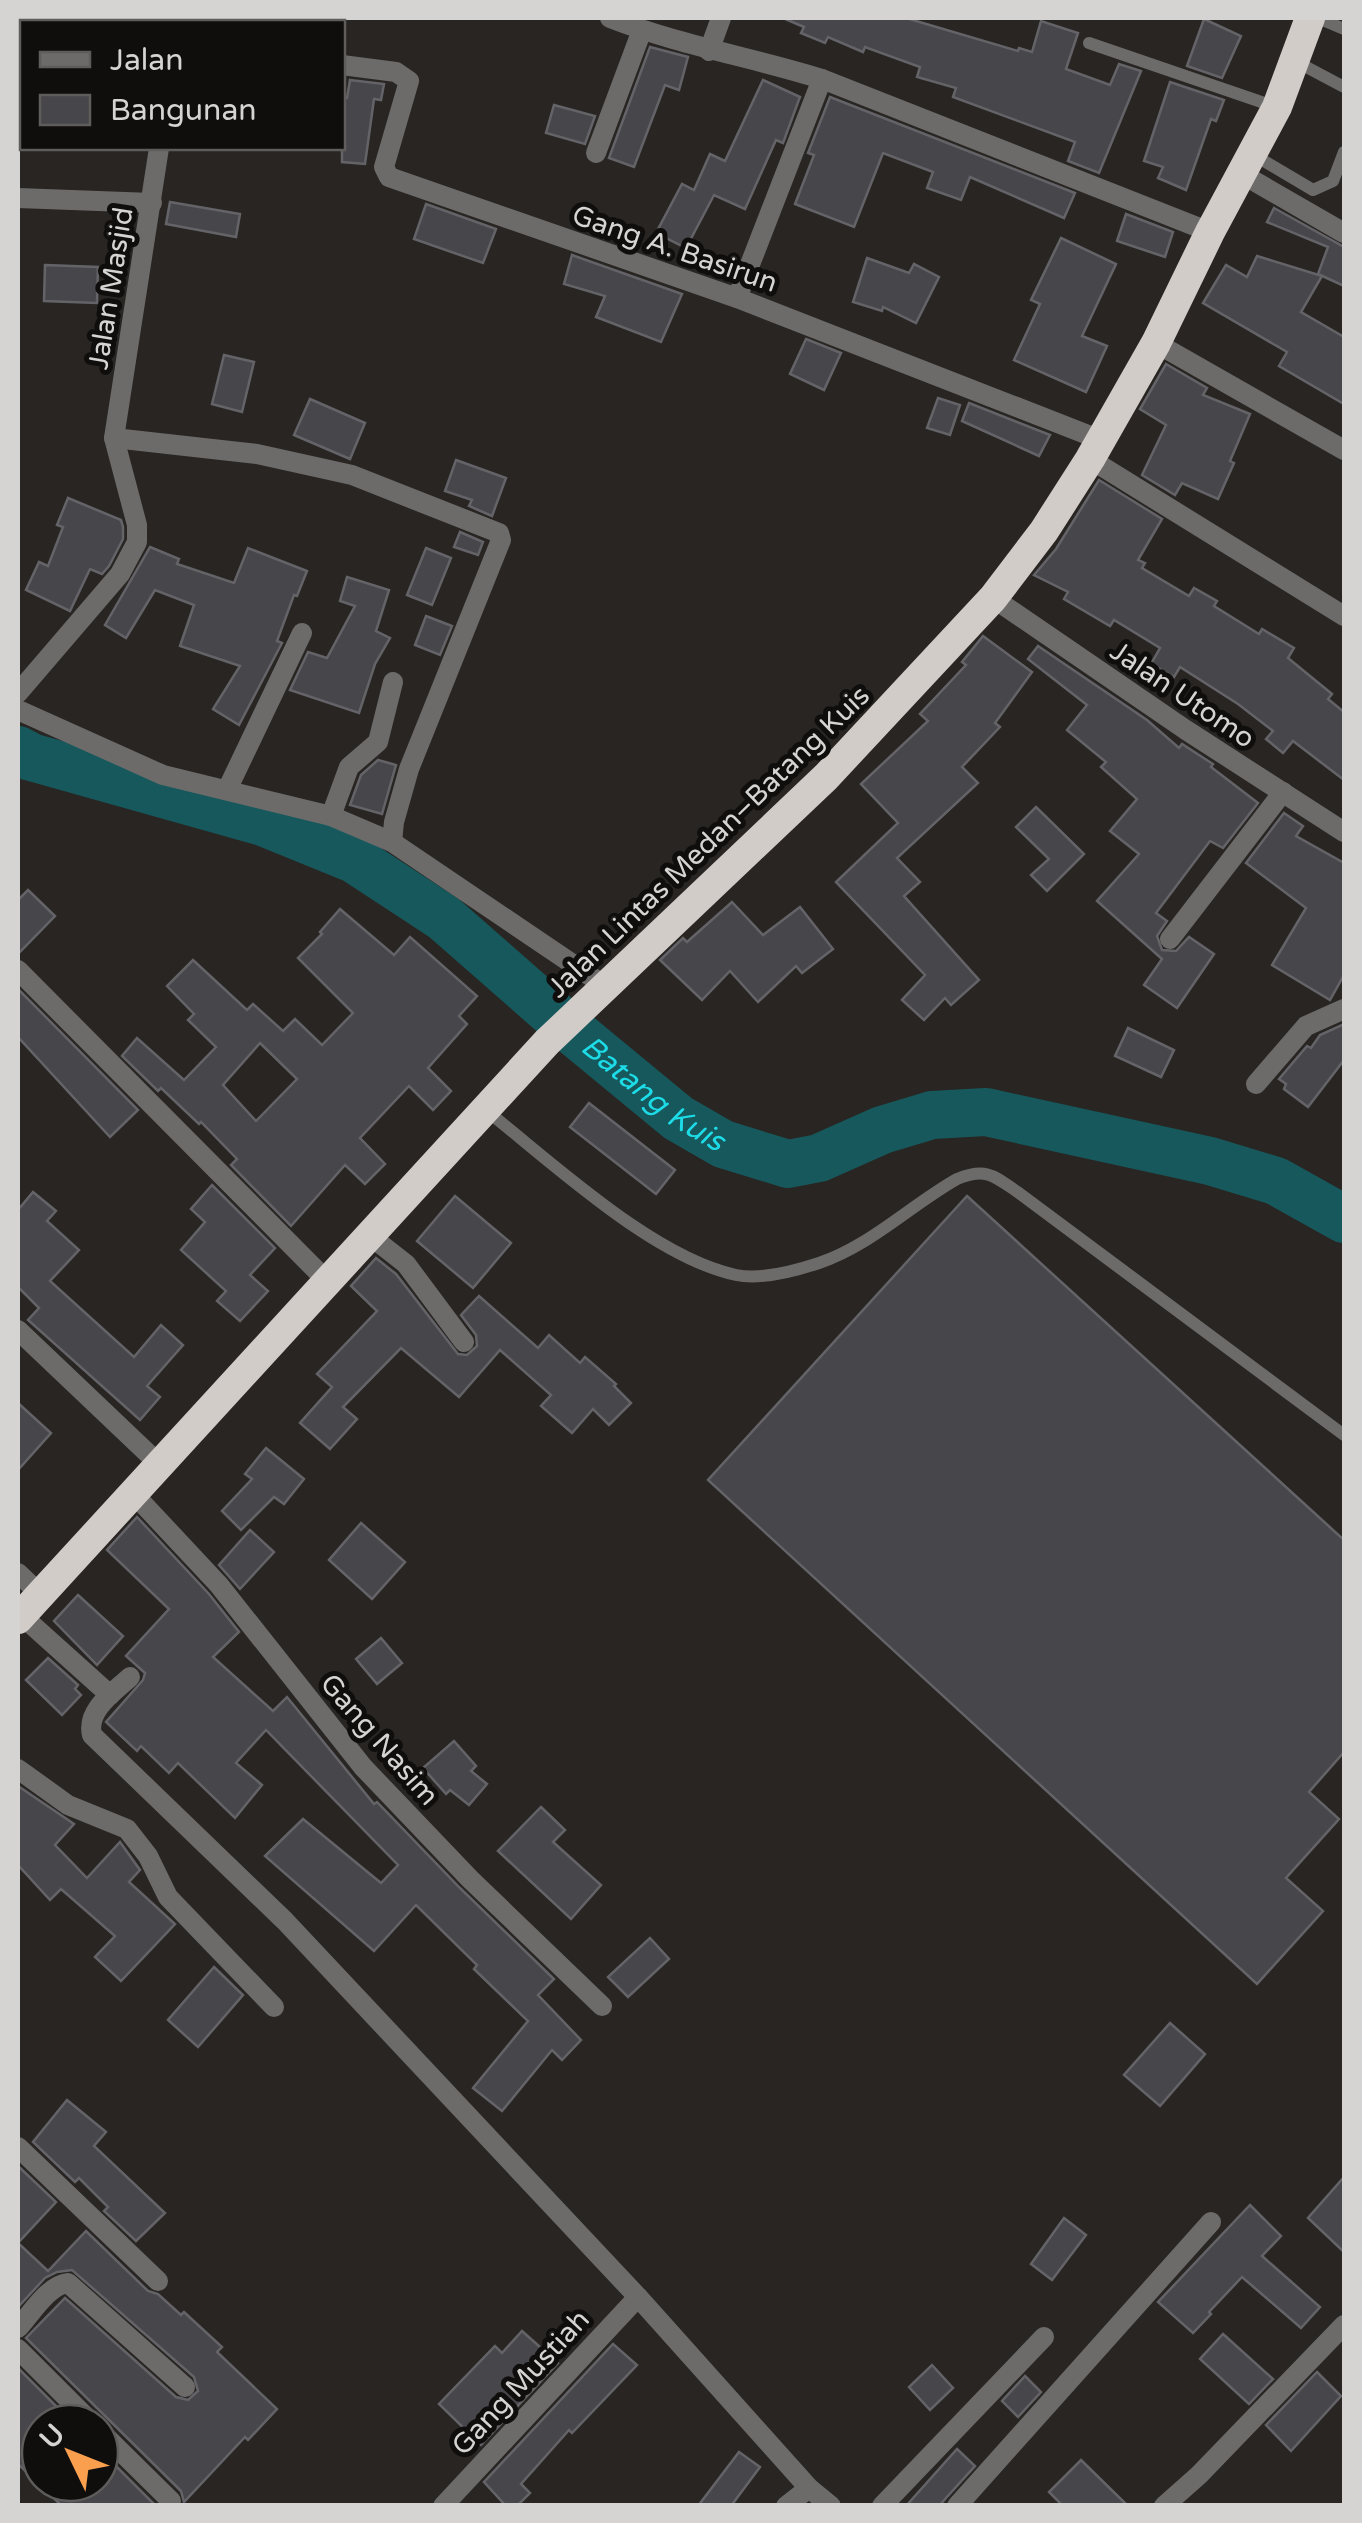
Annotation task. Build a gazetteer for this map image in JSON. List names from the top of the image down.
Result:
{
  "streets": {
    "highway": ["Jalan Lintas Medan–Batang Kuis"],
    "street": [
      "Gang A. Basirun",
      "Jalan Masjid",
      "Jalan Utomo",
      "Gang Nasim",
      "Gang Mustiah"
    ]
  },
  "crossings": [
    ["Gang A. Basirun", "Jalan Lintas Medan–Batang Kuis"],
    ["Jalan Utomo", "Jalan Lintas Medan–Batang Kuis"],
    ["Jalan Lintas Medan–Batang Kuis", "Gang Nasim"]
  ],
  "water": ["Batang Kuis"],
  "legend": ["Jalan", "Bangunan"],
  "north": "top left"
}
